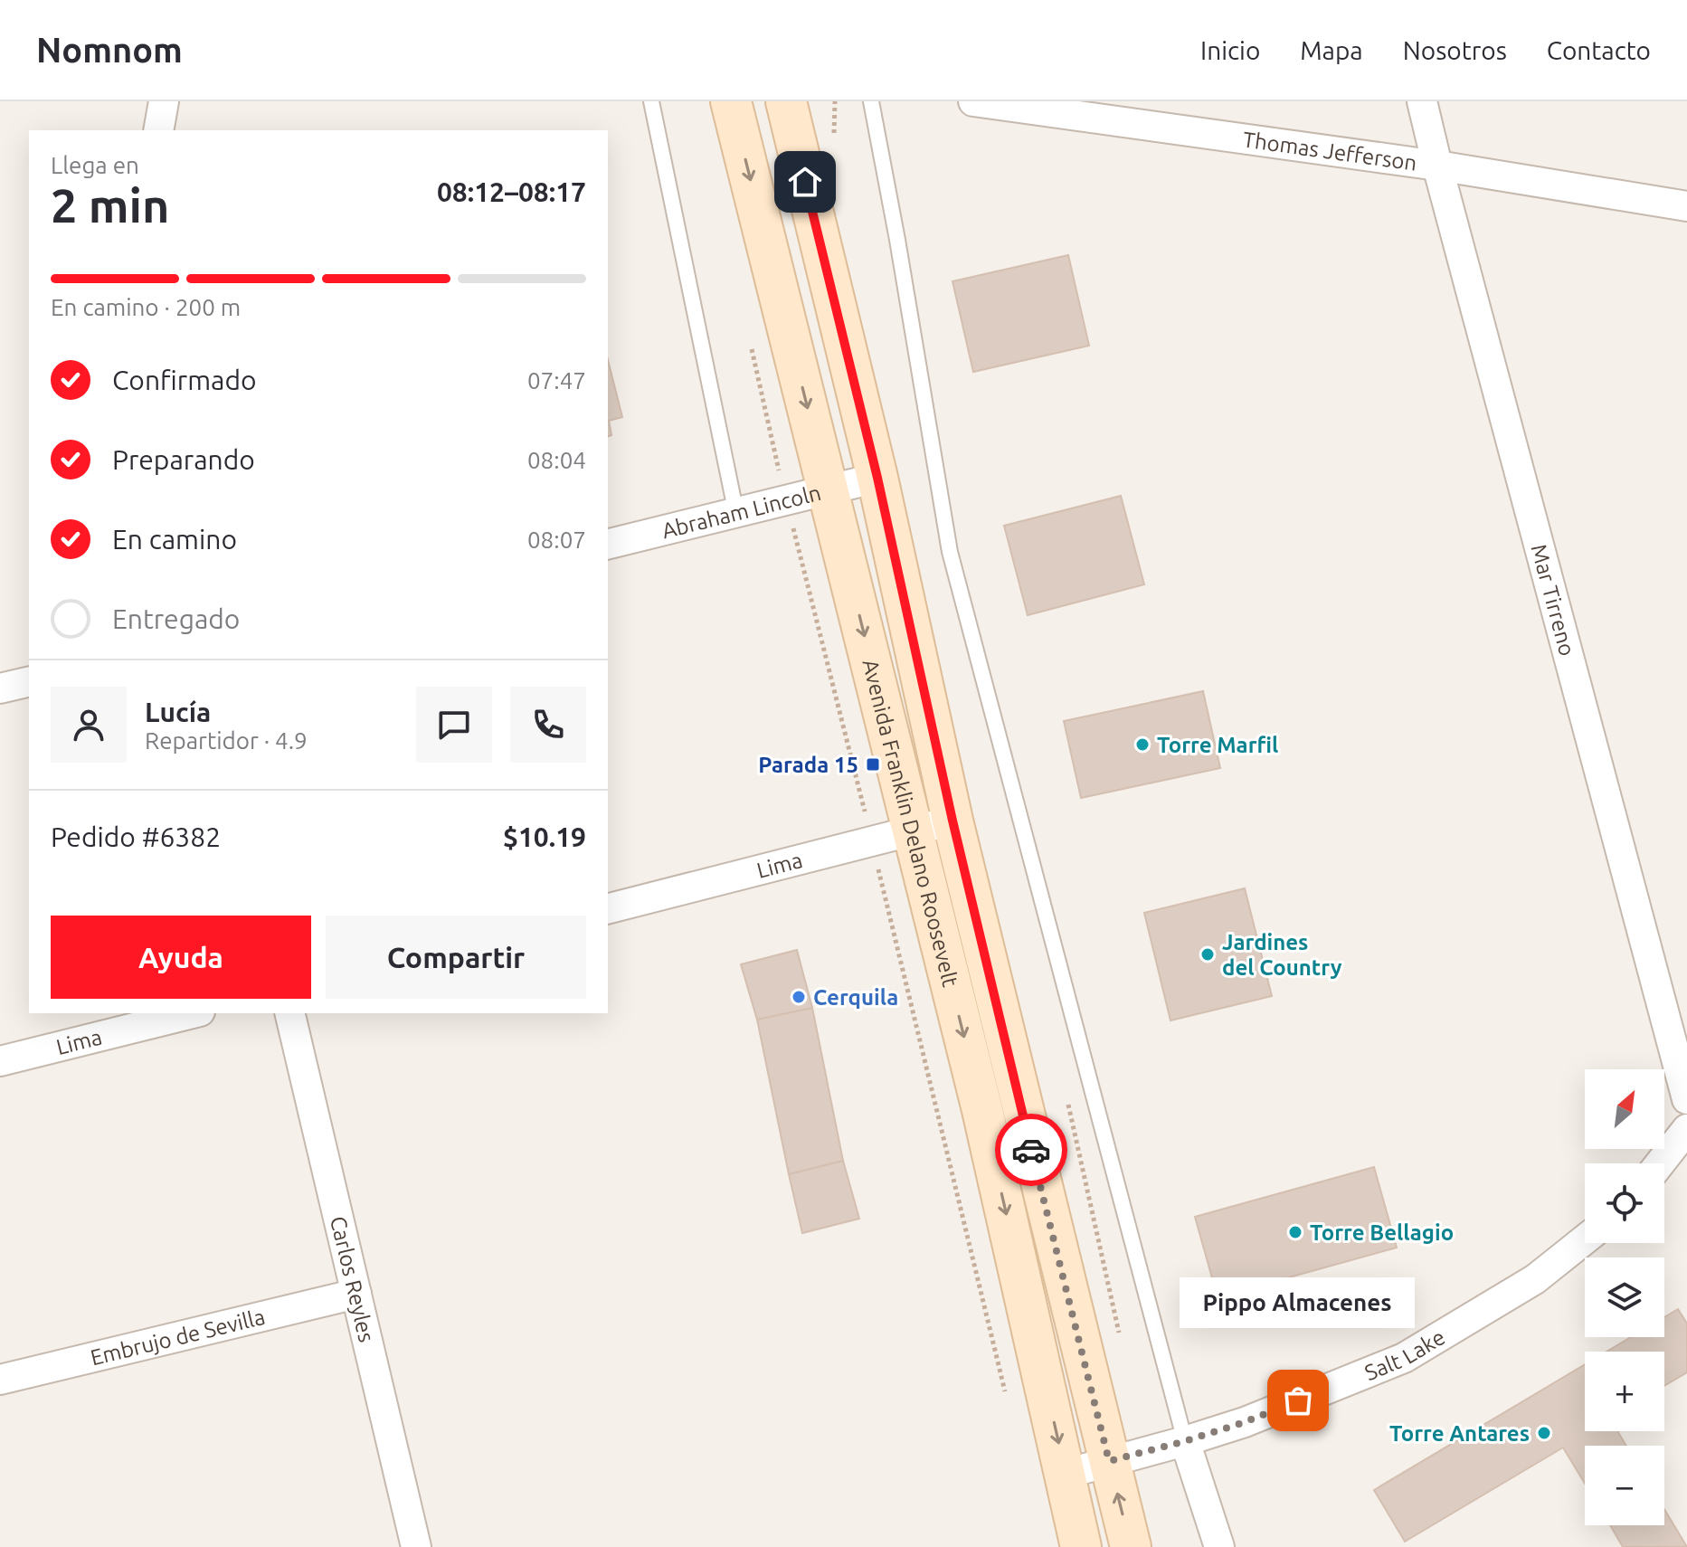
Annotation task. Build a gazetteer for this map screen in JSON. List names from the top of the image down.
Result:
{
  "streets": {
    "main road": ["Avenida Franklin Delano Roosevelt"],
    "street": [
      "Thomas Jefferson",
      "Abraham Lincoln",
      "Mar Tirreno",
      "Lima",
      "Carlos Reyles",
      "Embrujo de Sevilla",
      "Salt Lake"
    ]
  },
  "crossings": [
    ["Thomas Jefferson", "Mar Tirreno"],
    ["Abraham Lincoln", "Avenida Franklin Delano Roosevelt"],
    ["Avenida Franklin Delano Roosevelt", "Lima"],
    ["Avenida Franklin Delano Roosevelt", "Salt Lake"],
    ["Carlos Reyles", "Embrujo de Sevilla"]
  ],
  "places": {
    "other": [
      "Torre Marfil",
      "Jardines del Country",
      "Cerquila",
      "Torre Bellagio",
      "Pippo Almacenes",
      "Torre Antares"
    ],
    "transit": ["Parada 15"]
  },
  "north": "top right",
  "page": {
    "header": "Nomnom",
    "nav": [
      "Inicio",
      "Mapa",
      "Nosotros",
      "Contacto"
    ],
    "heading": ["2 min", "Llega en", "08:12–08:17"],
    "panel": [
      "Lucía",
      "Repartidor · 4.9",
      "Pedido #6382",
      "$10.19"
    ],
    "bar": "En camino · 200 m",
    "list": [
      ["Confirmado", "07:47"],
      ["Preparando", "08:04"],
      ["En camino", "08:07"],
      "Entregado"
    ],
    "buttons": ["Ayuda", "Compartir"],
    "map_buttons": ["+", "−"],
    "bubble": "Pippo Almacenes"
  }
}
